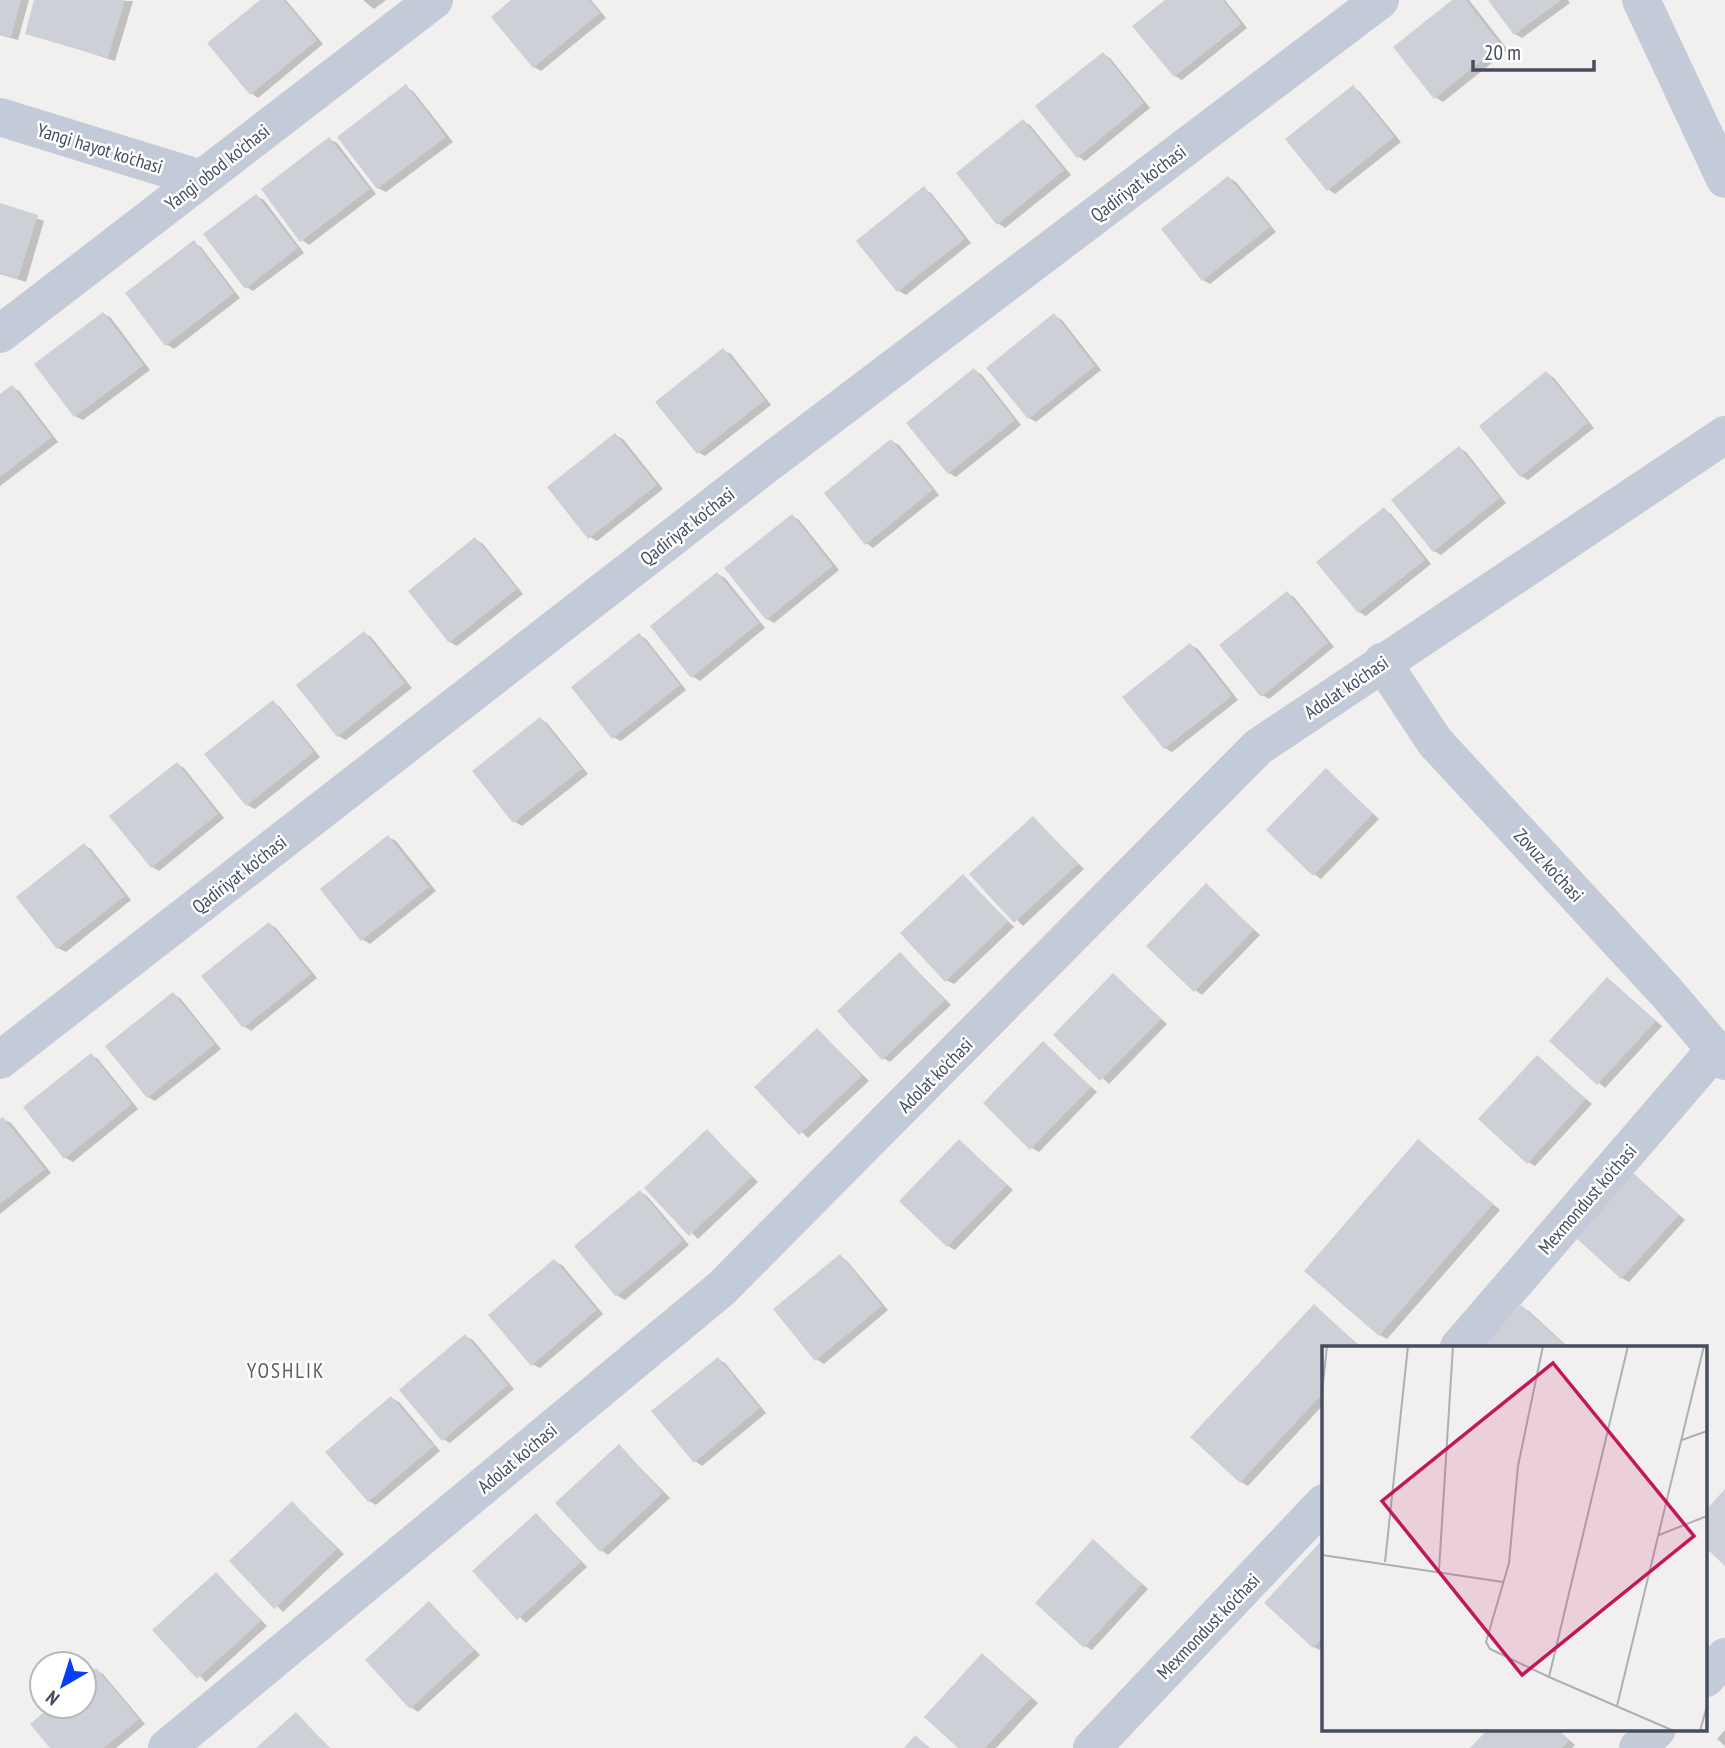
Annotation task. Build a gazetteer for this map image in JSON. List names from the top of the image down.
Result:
{
  "streets": {
    "street": [
      "Yangi hayot ko'chasi",
      "Yangi obod ko'chasi",
      "Qadiriyat ko'chasi",
      "Adolat ko'chasi",
      "Zovuz ko'chasi",
      "Mexmondust ko'chasi"
    ]
  },
  "crossings": [
    ["Yangi hayot ko'chasi", "Yangi obod ko'chasi"],
    ["Adolat ko'chasi", "Zovuz ko'chasi"],
    ["Zovuz ko'chasi", "Mexmondust ko'chasi"]
  ],
  "districts": ["YOSHLIK"],
  "scale_bar": "20 m",
  "north": "bottom left"
}
